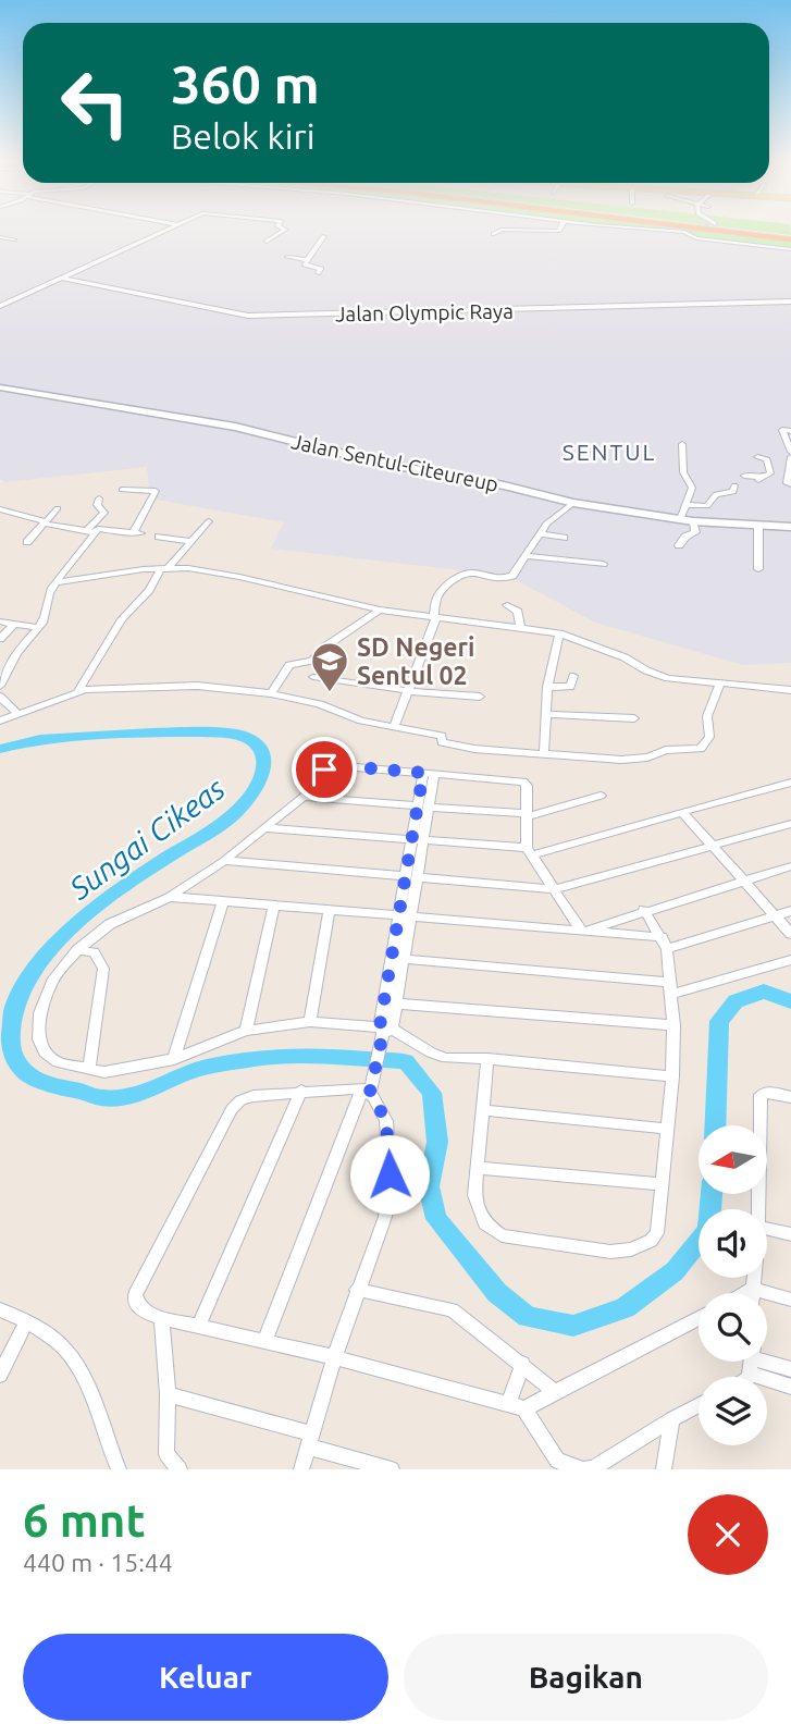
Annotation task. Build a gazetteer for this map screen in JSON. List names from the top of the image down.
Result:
{
  "streets": {
    "street": ["Jalan Olympic Raya", "Jalan Sentul-Citeureup"]
  },
  "districts": ["SENTUL"],
  "water": ["Sungai Cikeas"],
  "places": {
    "school or university": ["SD Negeri Sentul 02"]
  },
  "north": "left",
  "page": {
    "turn": ["360 m", "Belok kiri"],
    "heading": ["6 mnt", "440 m · 15:44"],
    "buttons": ["Keluar", "Bagikan"]
  }
}
